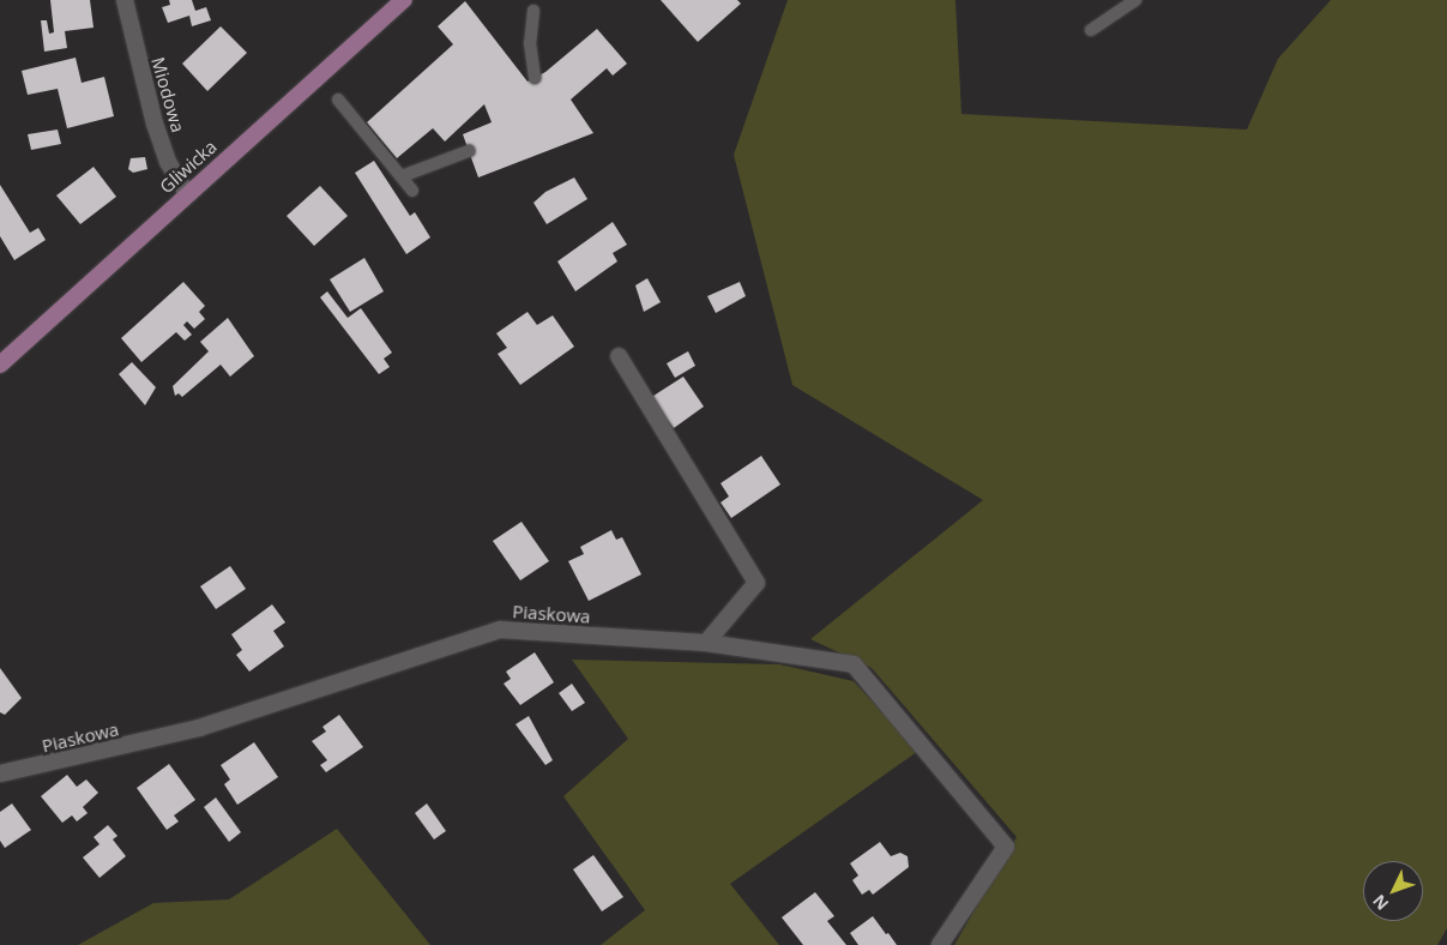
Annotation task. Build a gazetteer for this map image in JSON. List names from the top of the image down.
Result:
{
  "streets": {
    "main road": ["Gliwicka"],
    "street": ["Miodowa", "Piaskowa"]
  },
  "crossings": [
    ["Miodowa", "Gliwicka"]
  ],
  "north": "bottom left"
}
